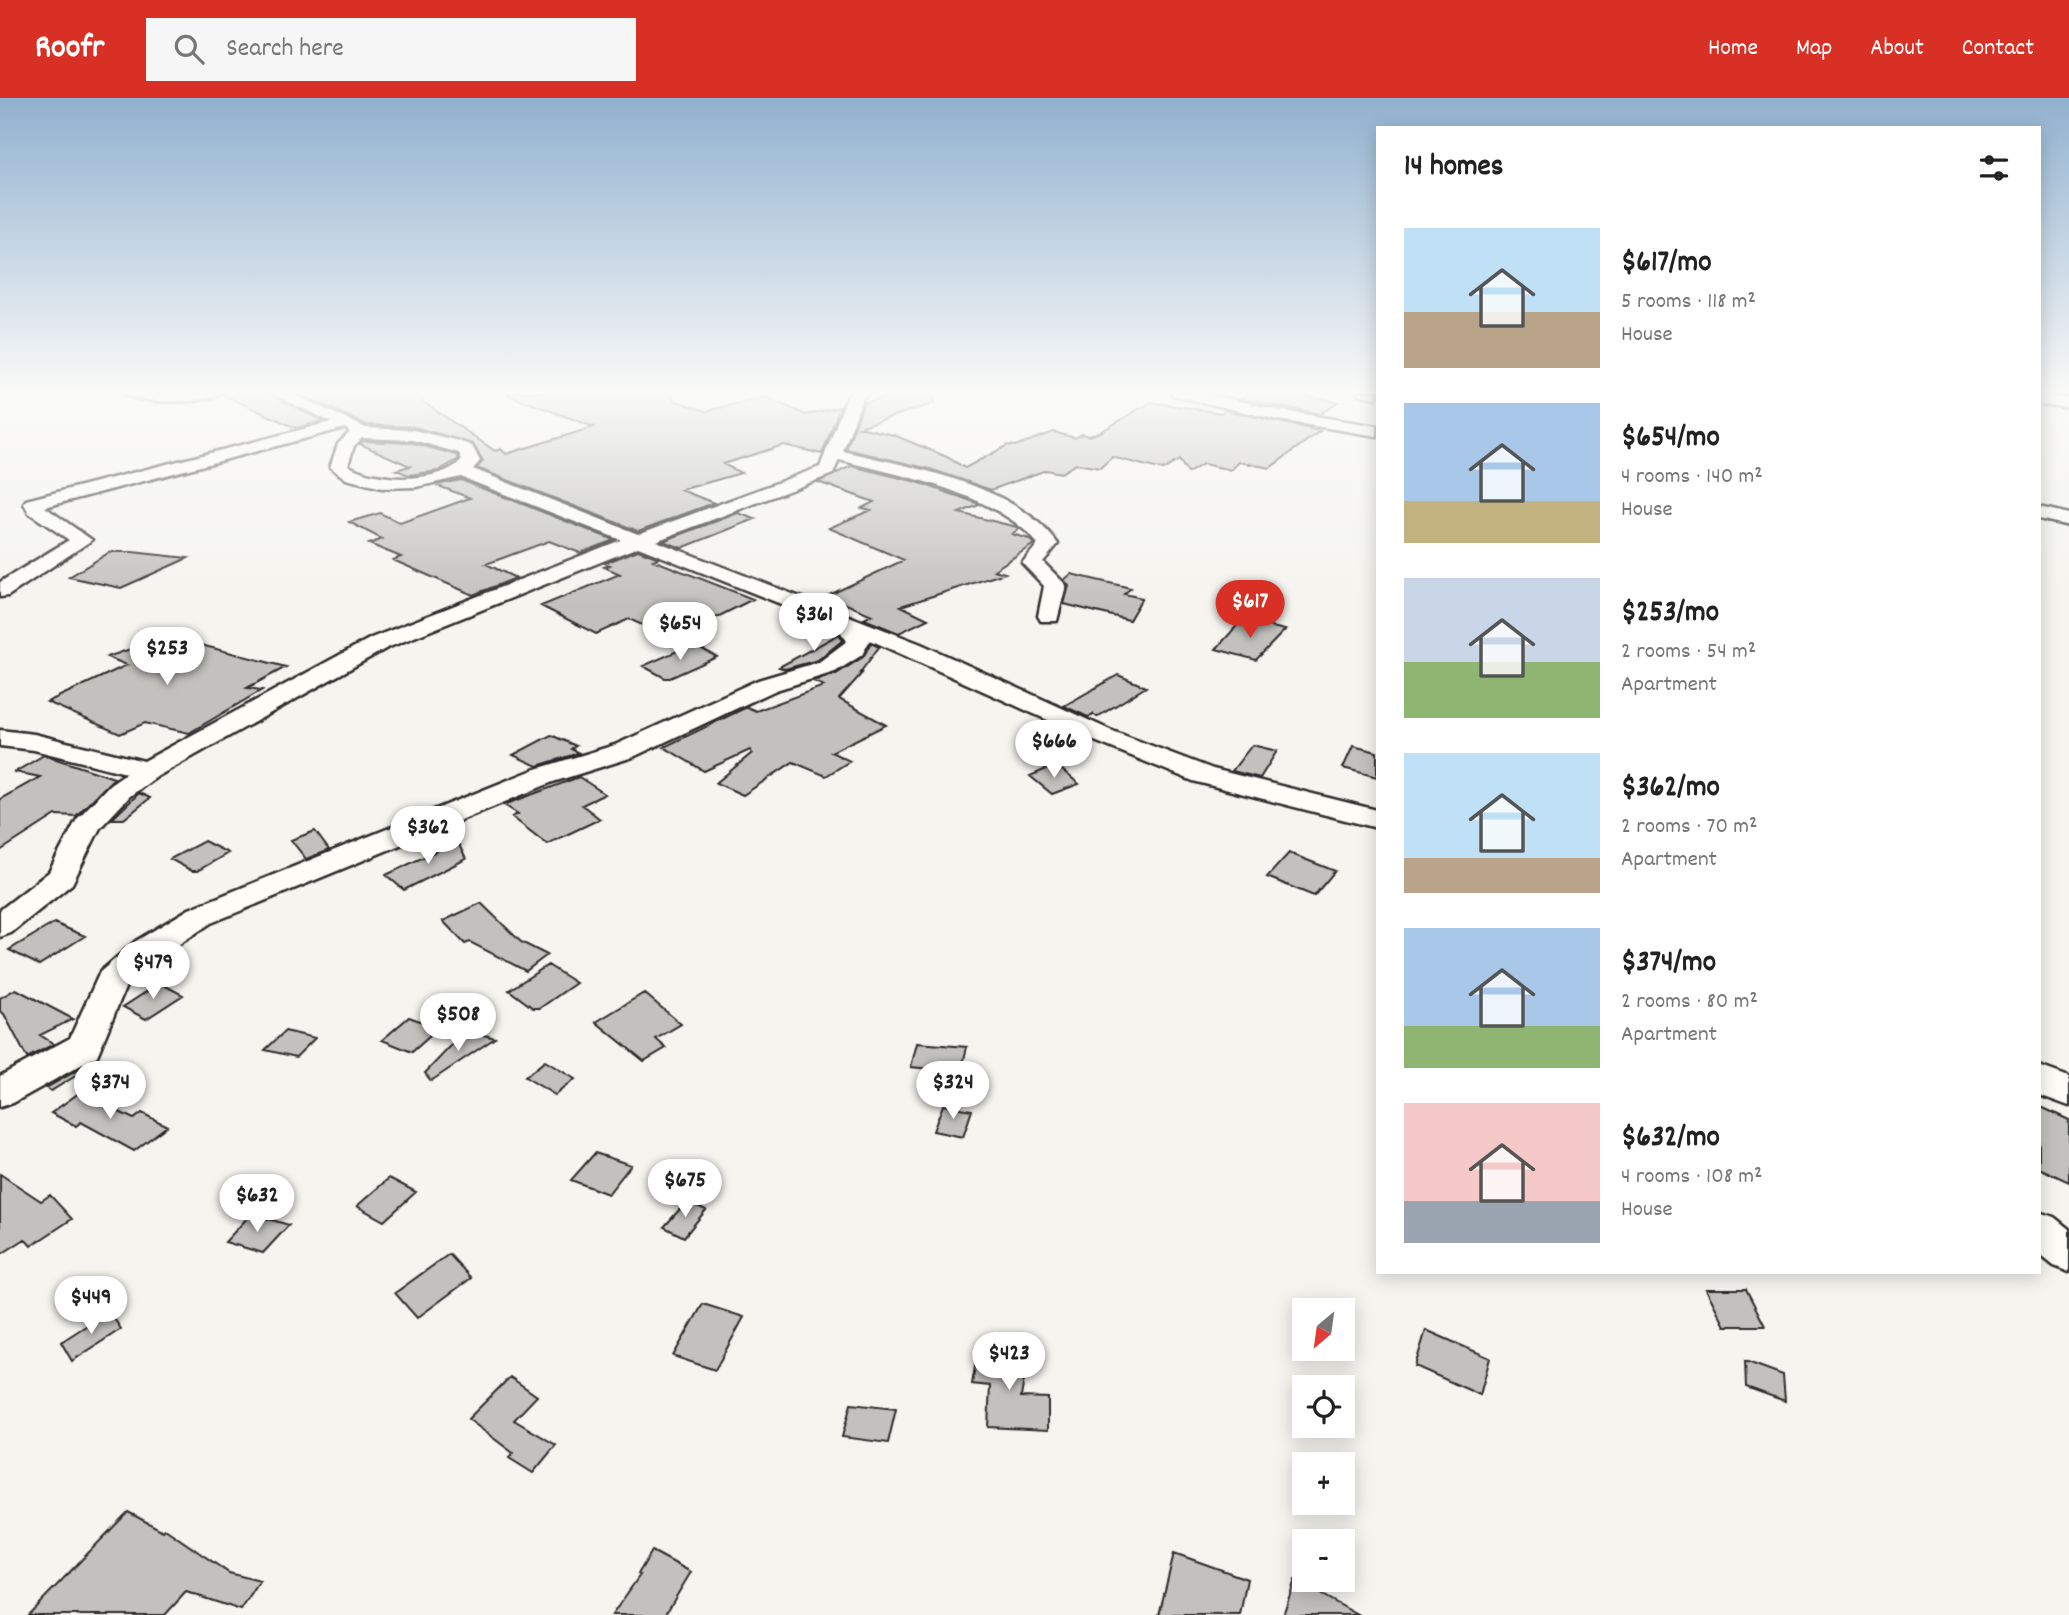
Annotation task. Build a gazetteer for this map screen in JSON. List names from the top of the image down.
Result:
{
  "north": "bottom left",
  "page": {
    "header": "Roofr",
    "search": "Search here",
    "nav": [
      "Home",
      "Map",
      "About",
      "Contact"
    ],
    "heading": "14 homes",
    "list": [
      {
        "name": "$617/mo",
        "note": "5 rooms · 118 m² · House"
      },
      {
        "name": "$654/mo",
        "note": "4 rooms · 140 m² · House"
      },
      {
        "name": "$253/mo",
        "note": "2 rooms · 54 m² · Apartment"
      },
      {
        "name": "$362/mo",
        "note": "2 rooms · 70 m² · Apartment"
      },
      {
        "name": "$374/mo",
        "note": "2 rooms · 80 m² · Apartment"
      },
      {
        "name": "$632/mo",
        "note": "4 rooms · 108 m² · House"
      }
    ],
    "price": [
      "$617",
      "$361",
      "$654",
      "$253",
      "$666",
      "$362",
      "$479",
      "$508",
      "$374",
      "$324",
      "$675",
      "$632",
      "$449",
      "$423"
    ],
    "map_buttons": ["+", "−"]
  }
}
